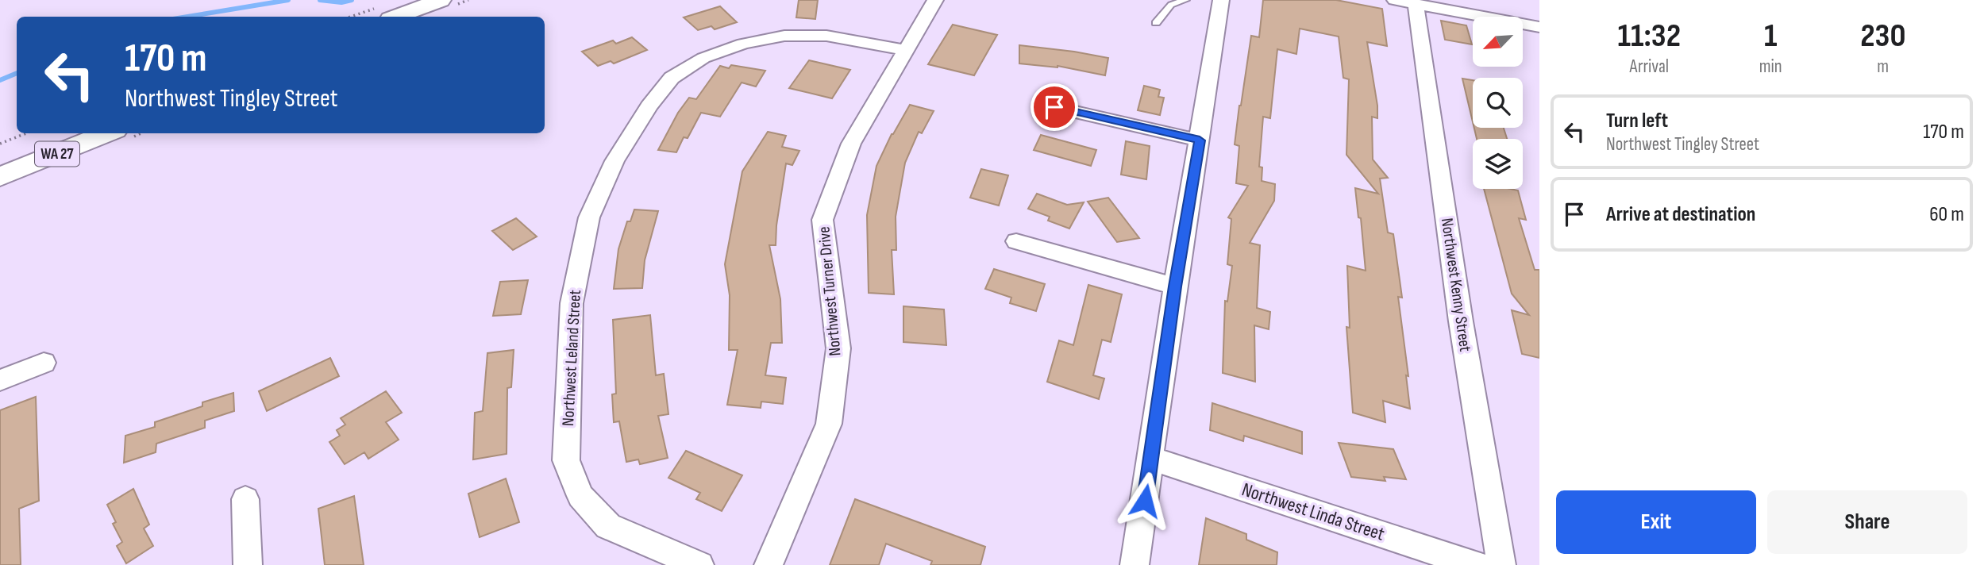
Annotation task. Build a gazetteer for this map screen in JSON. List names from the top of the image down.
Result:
{
  "streets": {
    "main road": ["WA 27"],
    "street": [
      "Northwest Kenny Street",
      "Northwest Turner Drive",
      "Northwest Leland Street",
      "Northwest Linda Street"
    ]
  },
  "crossings": [
    ["Northwest Turner Drive", "Northwest Leland Street"]
  ],
  "north": "bottom left",
  "page": {
    "eta": [
      "11:32",
      "Arrival",
      "1",
      "min",
      "230",
      "m"
    ],
    "turn": ["170 m", "Northwest Tingley Street"],
    "list": [
      {
        "name": "Turn left",
        "note": "Northwest Tingley Street",
        "value": "170 m"
      },
      {
        "name": "Arrive at destination",
        "value": "60 m"
      }
    ],
    "buttons": ["Exit", "Share"]
  }
}
